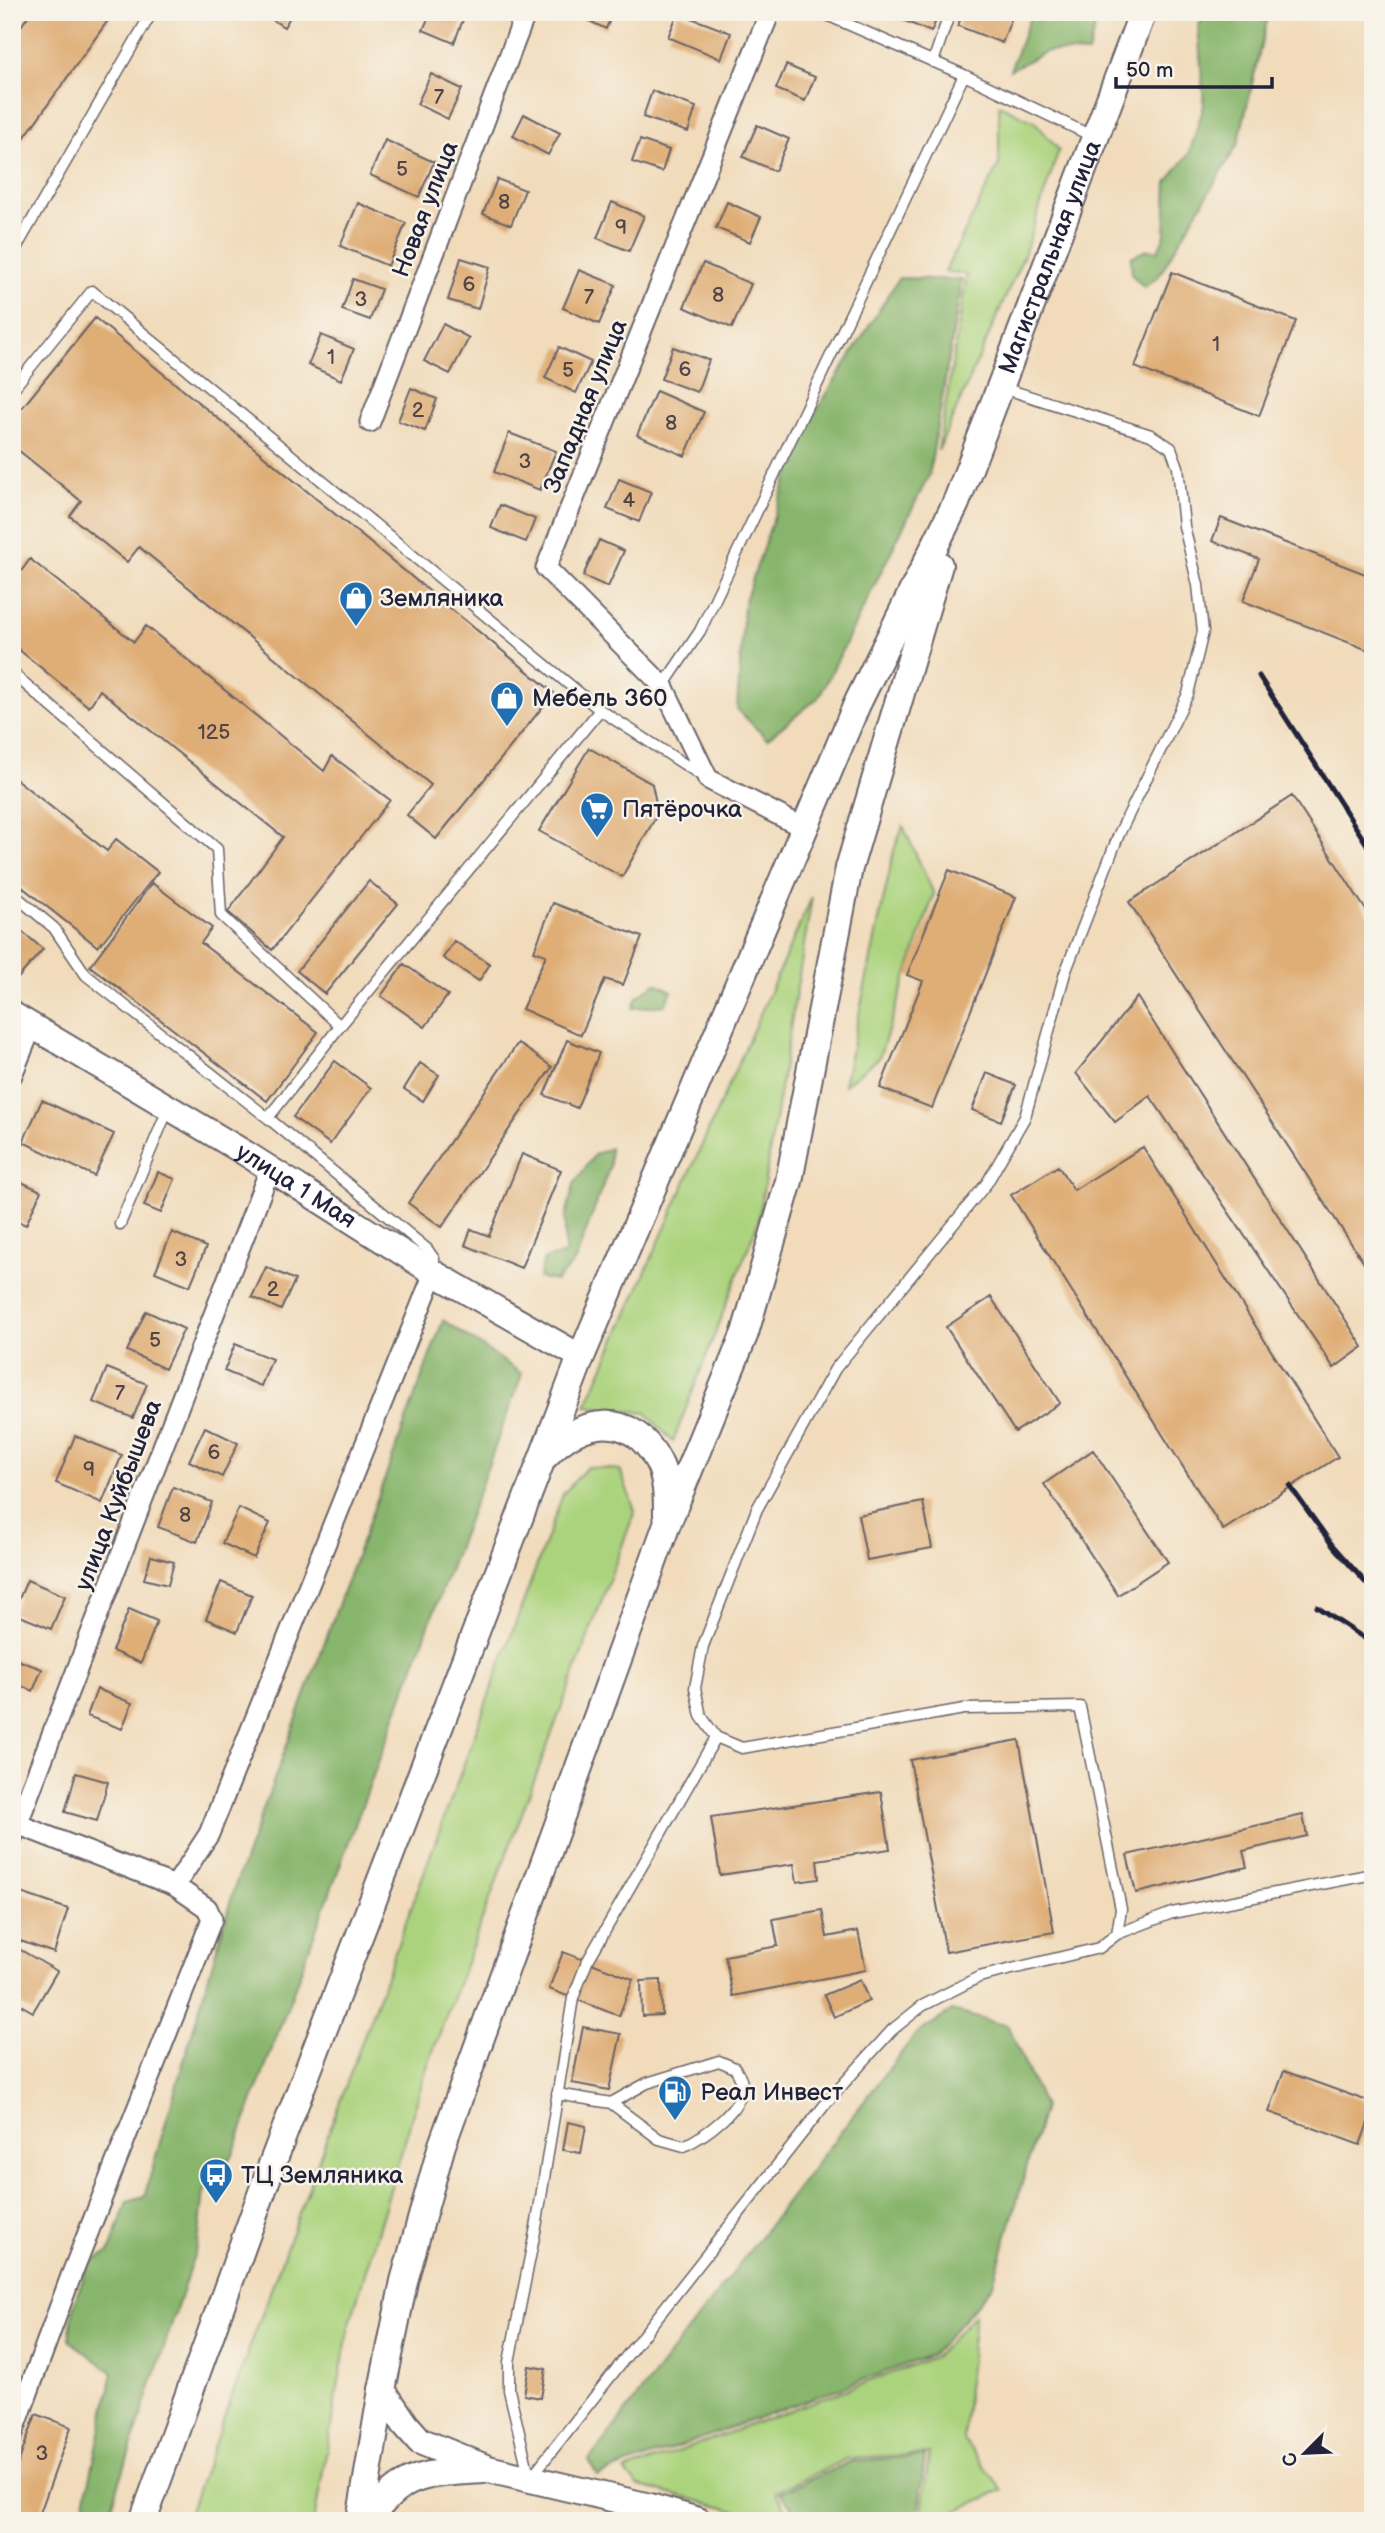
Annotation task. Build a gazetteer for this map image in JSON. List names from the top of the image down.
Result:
{
  "streets": {
    "main road": ["Магистральная улица"],
    "street": [
      "Новая улица",
      "Западная улица",
      "улица 1 Мая",
      "улица Куйбышева"
    ]
  },
  "crossings": [
    ["улица 1 Мая", "улица Куйбышева"]
  ],
  "places": {
    "shop": ["Земляника", "Мебель 360"],
    "supermarket": ["Пятёрочка"],
    "fuel station": ["Реал Инвест"],
    "bus stop": ["ТЦ Земляника"]
  },
  "house_numbers": [
    "7",
    "5",
    "8",
    "9",
    "6",
    "8",
    "7",
    "3",
    "1",
    "1",
    "6",
    "5",
    "2",
    "8",
    "3",
    "4",
    "125",
    "3",
    "2",
    "5",
    "7",
    "6",
    "9",
    "8",
    "3"
  ],
  "scale_bar": "50 m",
  "north": "bottom left"
}
